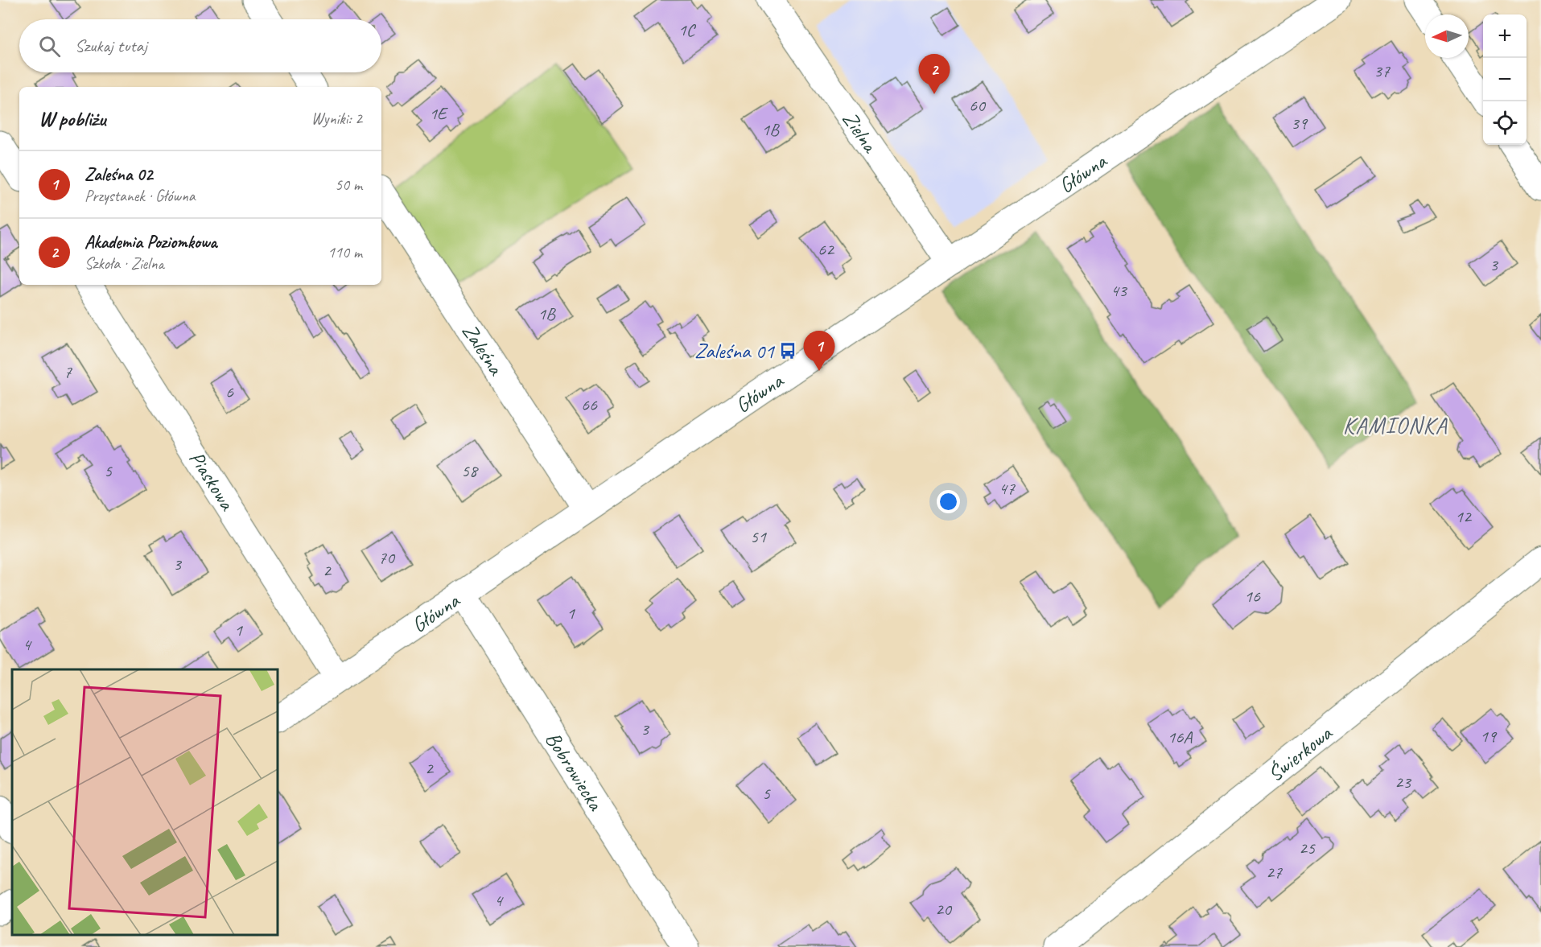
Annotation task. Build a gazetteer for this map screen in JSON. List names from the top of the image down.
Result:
{
  "streets": {
    "street": [
      "Zielna",
      "Główna",
      "Zaleśna",
      "Piaskowa",
      "Świerkowa",
      "Bobrowiecka"
    ]
  },
  "crossings": [
    ["Zielna", "Główna"],
    ["Główna", "Zaleśna"],
    ["Główna", "Piaskowa"],
    ["Główna", "Bobrowiecka"]
  ],
  "districts": ["KAMIONKA"],
  "places": {
    "bus stop": ["Zaleśna 01"]
  },
  "house_numbers": [
    "1C",
    "37",
    "60",
    "1E",
    "39",
    "1B",
    "62",
    "3",
    "43",
    "1B",
    "7",
    "6",
    "66",
    "5",
    "58",
    "47",
    "12",
    "51",
    "70",
    "3",
    "2",
    "16",
    "1",
    "1",
    "4",
    "3",
    "19",
    "16A",
    "2",
    "23",
    "5",
    "25",
    "27",
    "4",
    "20"
  ],
  "north": "left",
  "page": {
    "map_buttons": ["+", "−"],
    "search": "Szukaj tutaj",
    "pins": ["2", "1"],
    "heading": ["W pobliżu", "Wyniki: 2"],
    "list": [
      {
        "mark": "1",
        "name": "Zaleśna 02",
        "note": "Przystanek · Główna",
        "value": "50 m"
      },
      {
        "mark": "2",
        "name": "Akademia Poziomkowa",
        "note": "Szkoła · Zielna",
        "value": "110 m"
      }
    ]
  }
}
